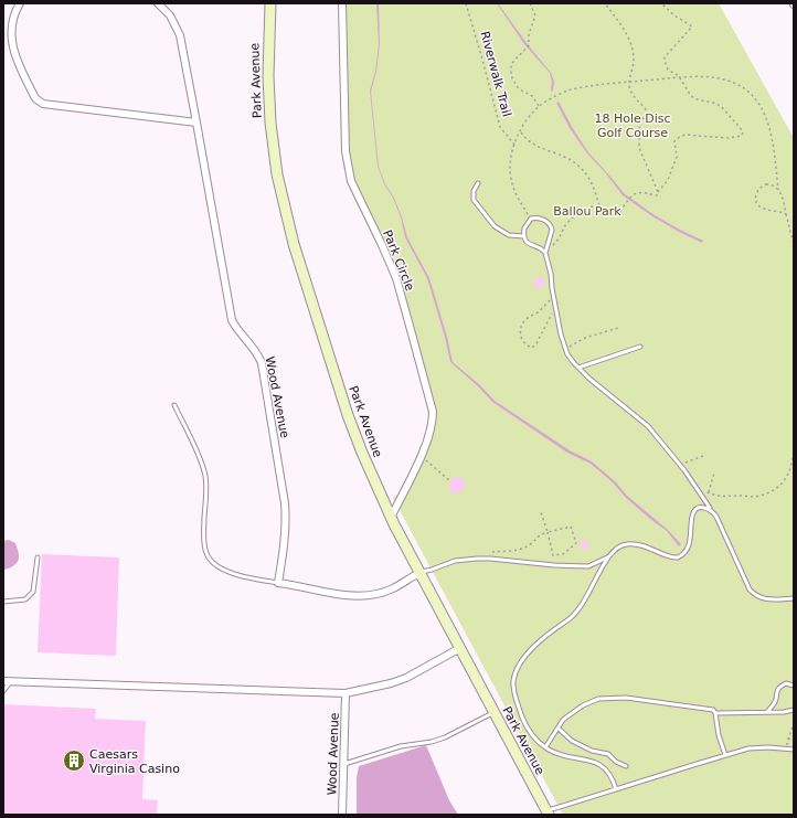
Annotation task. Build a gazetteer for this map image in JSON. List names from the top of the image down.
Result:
{
  "streets": {
    "main road": ["Park Avenue"],
    "street": ["Park Circle", "Wood Avenue"],
    "path": ["Riverwalk Trail"]
  },
  "crossings": [
    ["Park Avenue", "Park Circle"]
  ],
  "parks": ["18 Hole Disc Golf Course", "Ballou Park"],
  "places": {
    "building": ["Caesars Virginia Casino"]
  }
}
